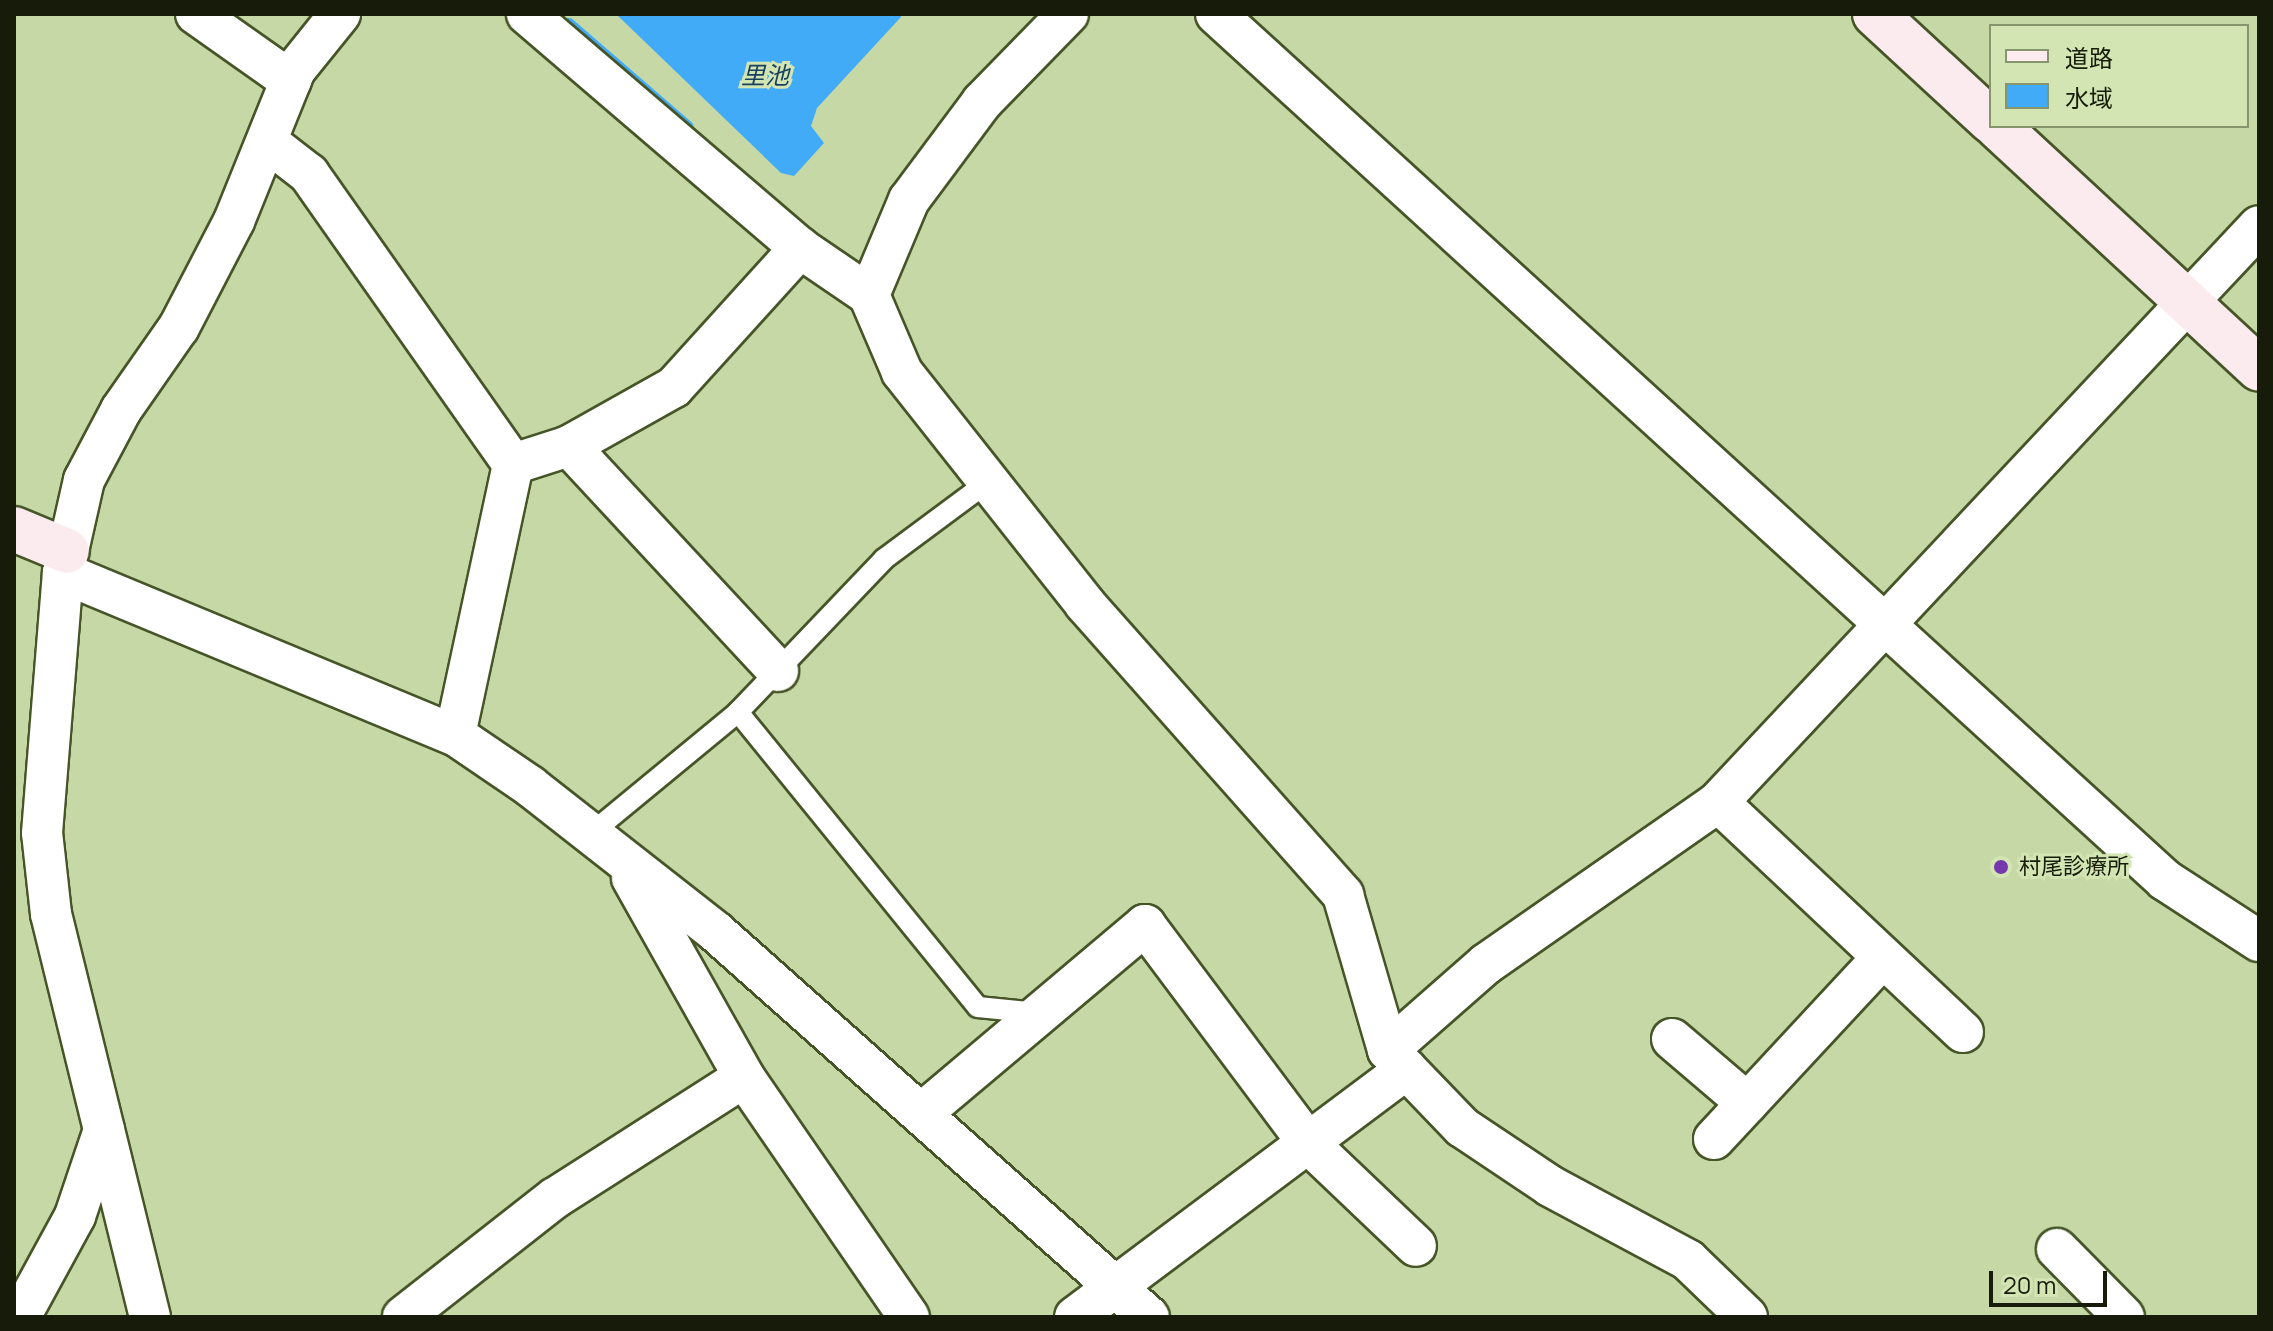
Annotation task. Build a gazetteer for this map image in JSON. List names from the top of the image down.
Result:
{
  "water": ["里池"],
  "places": ["村尾診療所"],
  "legend": ["道路", "水域"],
  "scale_bar": "20 m"
}
